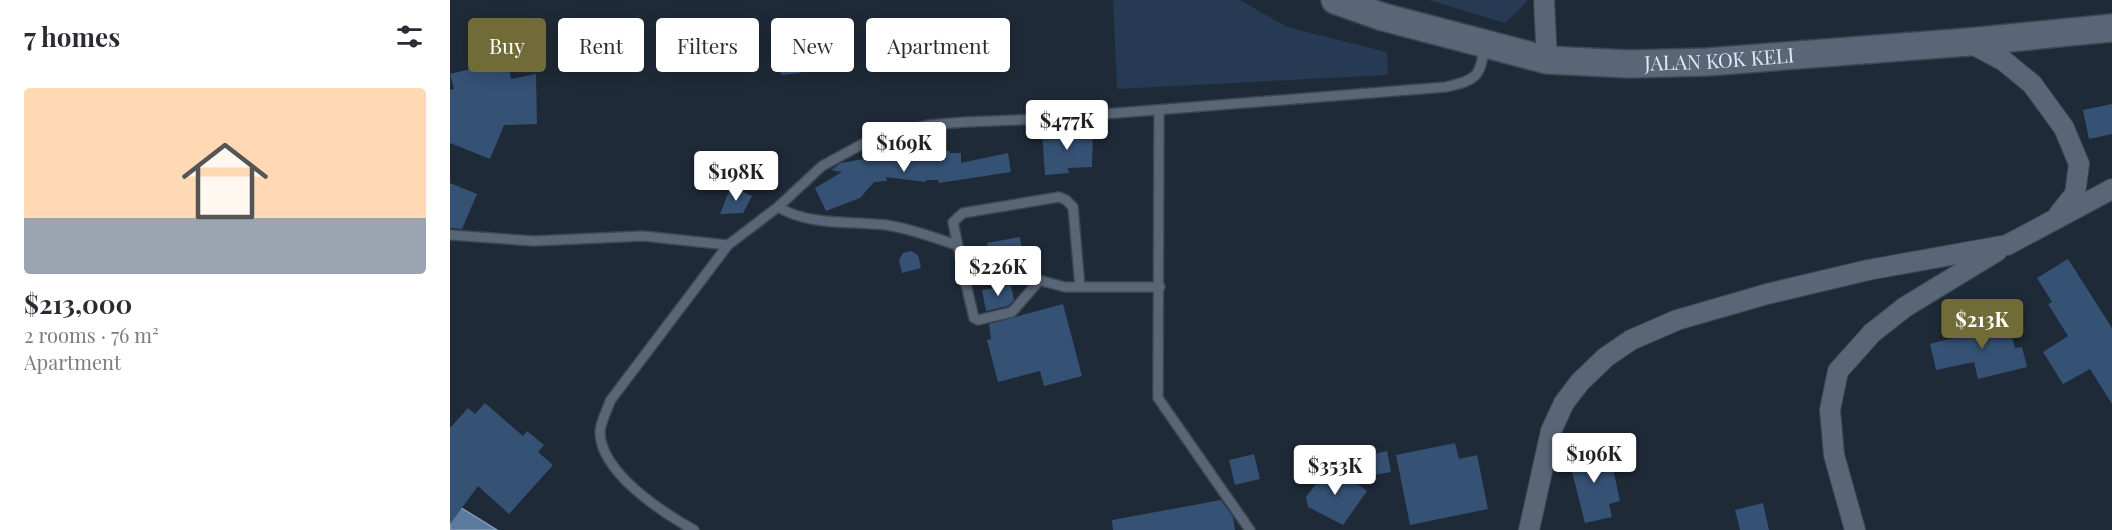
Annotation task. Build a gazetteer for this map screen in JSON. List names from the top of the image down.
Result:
{
  "streets": {
    "street": ["JALAN KOK KELI"]
  },
  "page": {
    "heading": "7 homes",
    "chip": [
      "Buy",
      "Rent",
      "Filters",
      "New",
      "Apartment"
    ],
    "list": [
      {
        "name": "$213,000",
        "note": "2 rooms · 76 m² · Apartment"
      }
    ],
    "price": [
      "$477K",
      "$169K",
      "$198K",
      "$226K",
      "$213K",
      "$196K",
      "$353K"
    ]
  }
}
